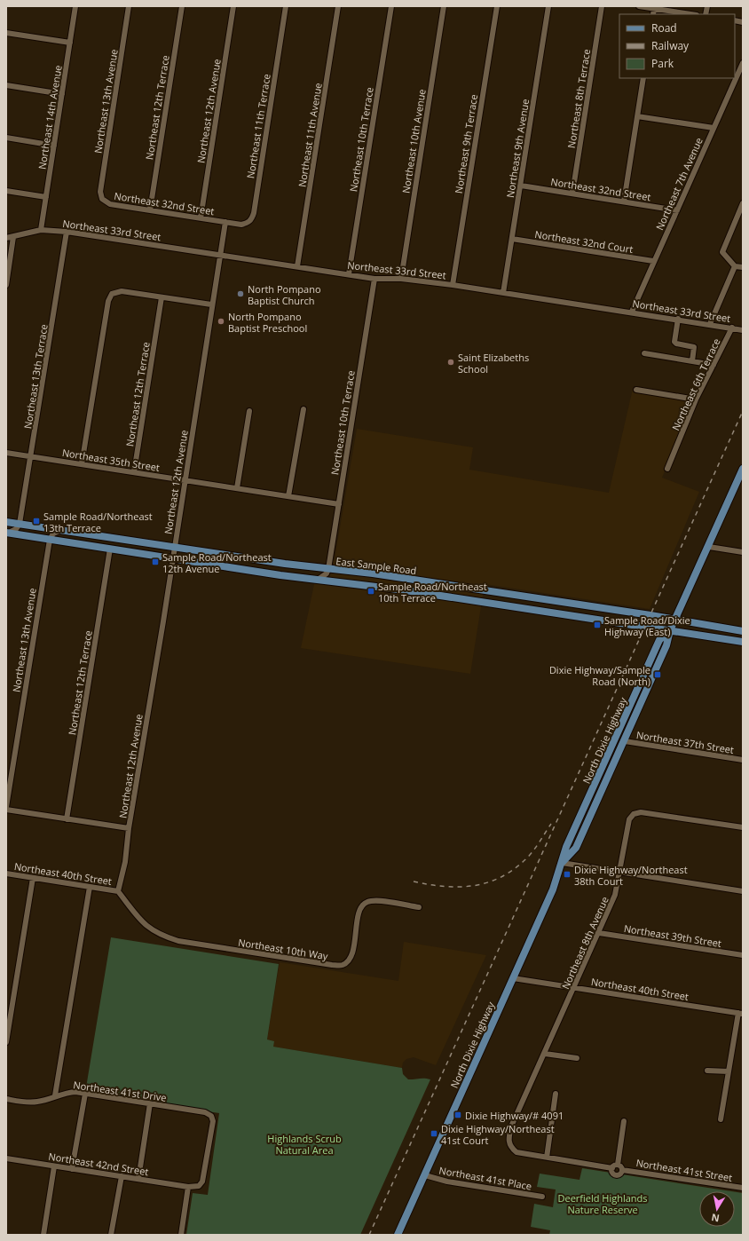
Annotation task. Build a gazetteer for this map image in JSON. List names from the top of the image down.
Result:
{
  "streets": {
    "main road": ["East Sample Road", "North Dixie Highway"],
    "street": [
      "Northeast 8th Terrace",
      "Northeast 13th Avenue",
      "Northeast 12th Terrace",
      "Northeast 12th Avenue",
      "Northeast 14th Avenue",
      "Northeast 11th Terrace",
      "Northeast 11th Avenue",
      "Northeast 10th Terrace",
      "Northeast 10th Avenue",
      "Northeast 9th Terrace",
      "Northeast 9th Avenue",
      "Northeast 7th Avenue",
      "Northeast 32nd Street",
      "Northeast 33rd Street",
      "Northeast 32nd Court",
      "Northeast 13th Terrace",
      "Northeast 6th Terrace",
      "Northeast 35th Street",
      "Northeast 37th Street",
      "Northeast 40th Street",
      "Northeast 39th Street",
      "Northeast 8th Avenue",
      "Northeast 10th Way",
      "Northeast 41st Drive",
      "Northeast 42nd Street",
      "Northeast 41st Street",
      "Northeast 41st Place"
    ]
  },
  "crossings": [
    ["Northeast 8th Terrace", "Northeast 32nd Street"],
    ["Northeast 13th Avenue", "Northeast 32nd Street"],
    ["Northeast 13th Avenue", "East Sample Road"],
    ["Northeast 12th Terrace", "Northeast 32nd Street"],
    ["Northeast 12th Terrace", "Northeast 35th Street"],
    ["Northeast 12th Terrace", "East Sample Road"],
    ["Northeast 12th Avenue", "Northeast 11th Terrace"],
    ["Northeast 12th Avenue", "Northeast 32nd Street"],
    ["Northeast 12th Avenue", "Northeast 33rd Street"],
    ["Northeast 12th Avenue", "Northeast 35th Street"],
    ["Northeast 12th Avenue", "East Sample Road"],
    ["Northeast 12th Avenue", "Northeast 40th Street"],
    ["Northeast 12th Avenue", "Northeast 10th Way"],
    ["Northeast 14th Avenue", "Northeast 33rd Street"],
    ["Northeast 11th Terrace", "Northeast 32nd Street"],
    ["Northeast 11th Avenue", "Northeast 33rd Street"],
    ["Northeast 10th Terrace", "Northeast 33rd Street"],
    ["Northeast 10th Terrace", "Northeast 35th Street"],
    ["Northeast 10th Terrace", "East Sample Road"],
    ["Northeast 10th Avenue", "Northeast 33rd Street"],
    ["Northeast 9th Terrace", "Northeast 33rd Street"],
    ["Northeast 9th Avenue", "Northeast 32nd Street"],
    ["Northeast 9th Avenue", "Northeast 33rd Street"],
    ["Northeast 9th Avenue", "Northeast 32nd Court"],
    ["Northeast 7th Avenue", "Northeast 32nd Street"],
    ["Northeast 7th Avenue", "Northeast 33rd Street"],
    ["Northeast 7th Avenue", "Northeast 32nd Court"],
    ["Northeast 33rd Street", "Northeast 13th Terrace"],
    ["Northeast 33rd Street", "Northeast 6th Terrace"],
    ["Northeast 13th Terrace", "Northeast 35th Street"],
    ["Northeast 13th Terrace", "East Sample Road"],
    ["East Sample Road", "North Dixie Highway"],
    ["North Dixie Highway", "Northeast 37th Street"],
    ["North Dixie Highway", "Northeast 40th Street"],
    ["North Dixie Highway", "Northeast 41st Place"],
    ["Northeast 40th Street", "Northeast 8th Avenue"],
    ["Northeast 40th Street", "Northeast 10th Way"],
    ["Northeast 39th Street", "Northeast 8th Avenue"],
    ["Northeast 41st Drive", "Northeast 42nd Street"]
  ],
  "parks": ["Highlands Scrub Natural Area", "Deerfield Highlands Nature Reserve"],
  "places": {
    "other": ["North Pompano Baptist Church", "North Pompano Baptist Preschool", "Saint Elizabeths School"],
    "transit": [
      "Sample Road/Northeast 13th Terrace",
      "Sample Road/Northeast 12th Avenue",
      "Sample Road/Northeast 10th Terrace",
      "Sample Road/Dixie Highway (East)",
      "Dixie Highway/Sample Road (North)",
      "Dixie Highway/Northeast 38th Court",
      "Dixie Highway/# 4091",
      "Dixie Highway/Northeast 41st Court"
    ]
  },
  "legend": ["Road", "Railway", "Park"],
  "north": "bottom"
}
